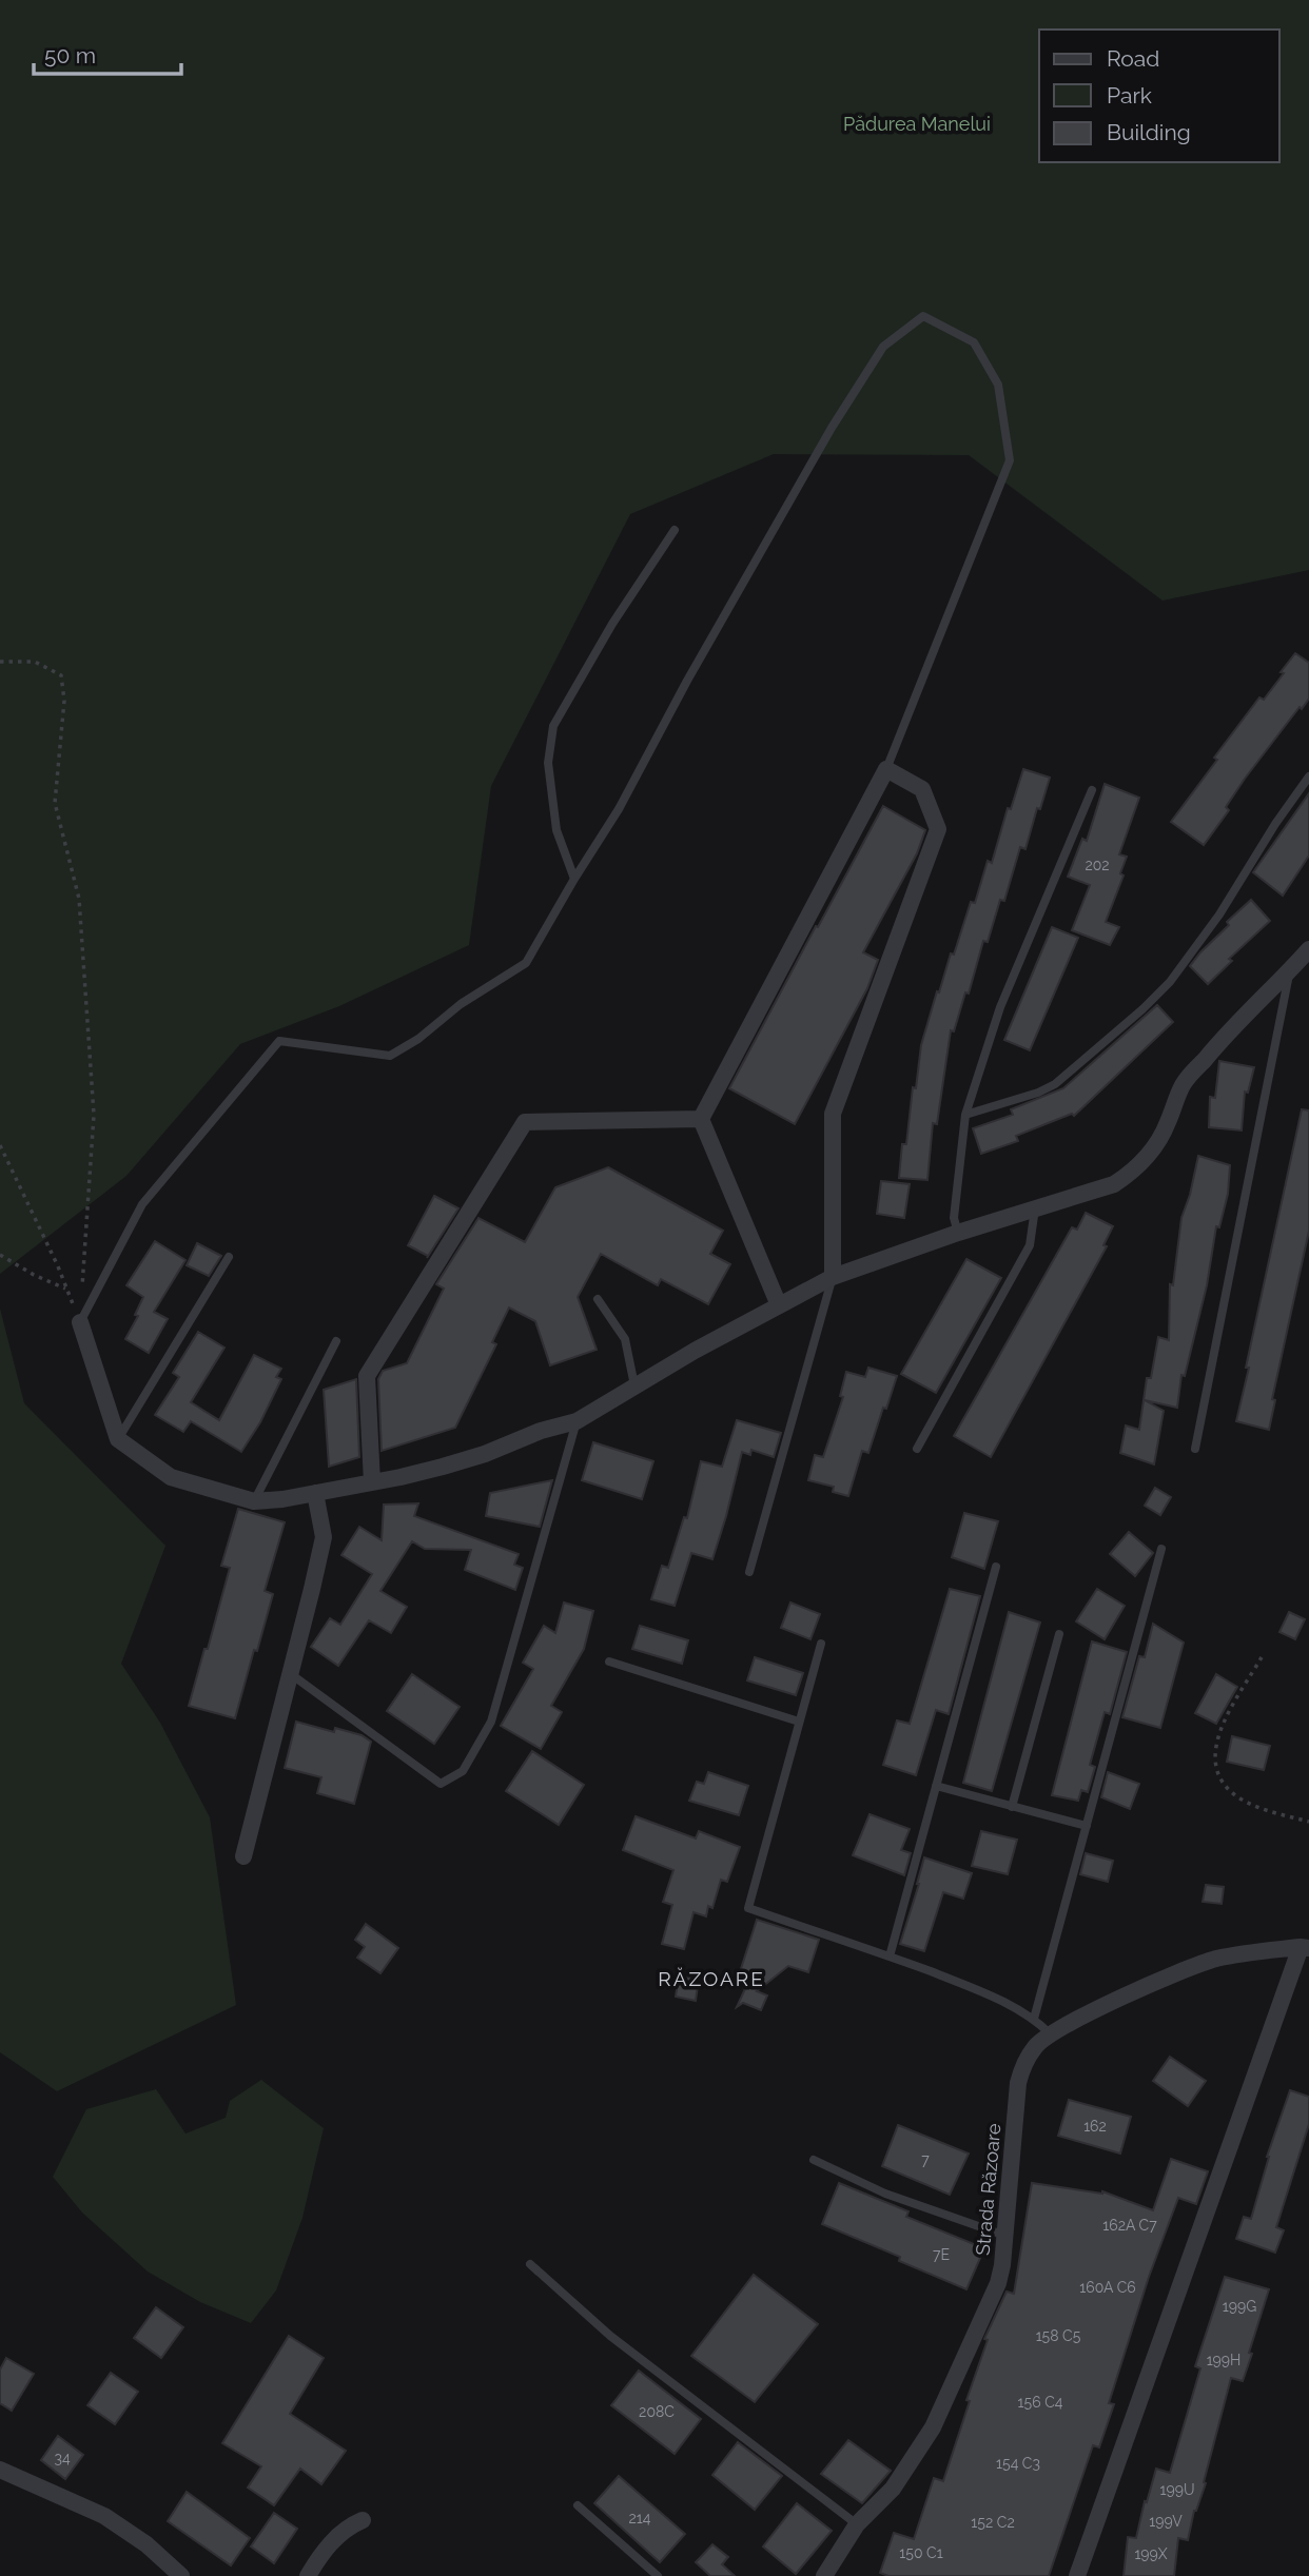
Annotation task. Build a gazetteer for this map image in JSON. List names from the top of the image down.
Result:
{
  "streets": {
    "street": ["Strada Răzoare"]
  },
  "districts": ["RĂZOARE"],
  "parks": ["Pădurea Manelui"],
  "house_numbers": [
    "202",
    "162",
    "7",
    "162A C7",
    "7E",
    "160A C6",
    "199G",
    "158 C5",
    "199H",
    "156 C4",
    "208C",
    "34",
    "154 C3",
    "199U",
    "214",
    "199V",
    "152 C2",
    "150 C1",
    "199X"
  ],
  "legend": ["Road", "Park", "Building"],
  "scale_bar": "50 m"
}
